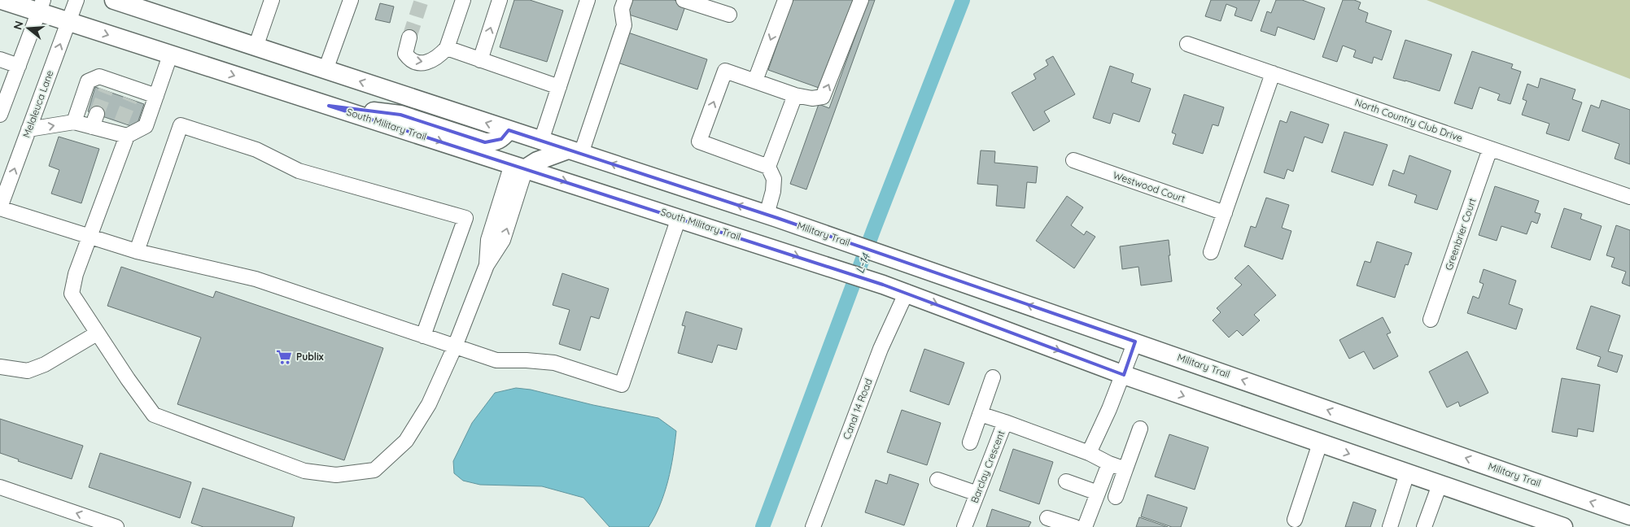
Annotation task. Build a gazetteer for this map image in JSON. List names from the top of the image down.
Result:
{
  "streets": {
    "main road": ["South Military Trail", "Military Trail"],
    "street": [
      "Melaleuca Lane",
      "North Country Club Drive",
      "Westwood Court",
      "Greenbrier Court",
      "Canal 14 Road",
      "Barclay Crescent"
    ]
  },
  "crossings": [
    ["Melaleuca Lane", "South Military Trail"],
    ["North Country Club Drive", "Greenbrier Court"],
    ["South Military Trail", "Canal 14 Road"]
  ],
  "water": ["L-14"],
  "places": {
    "supermarket": ["Publix"]
  },
  "north": "left"
}
